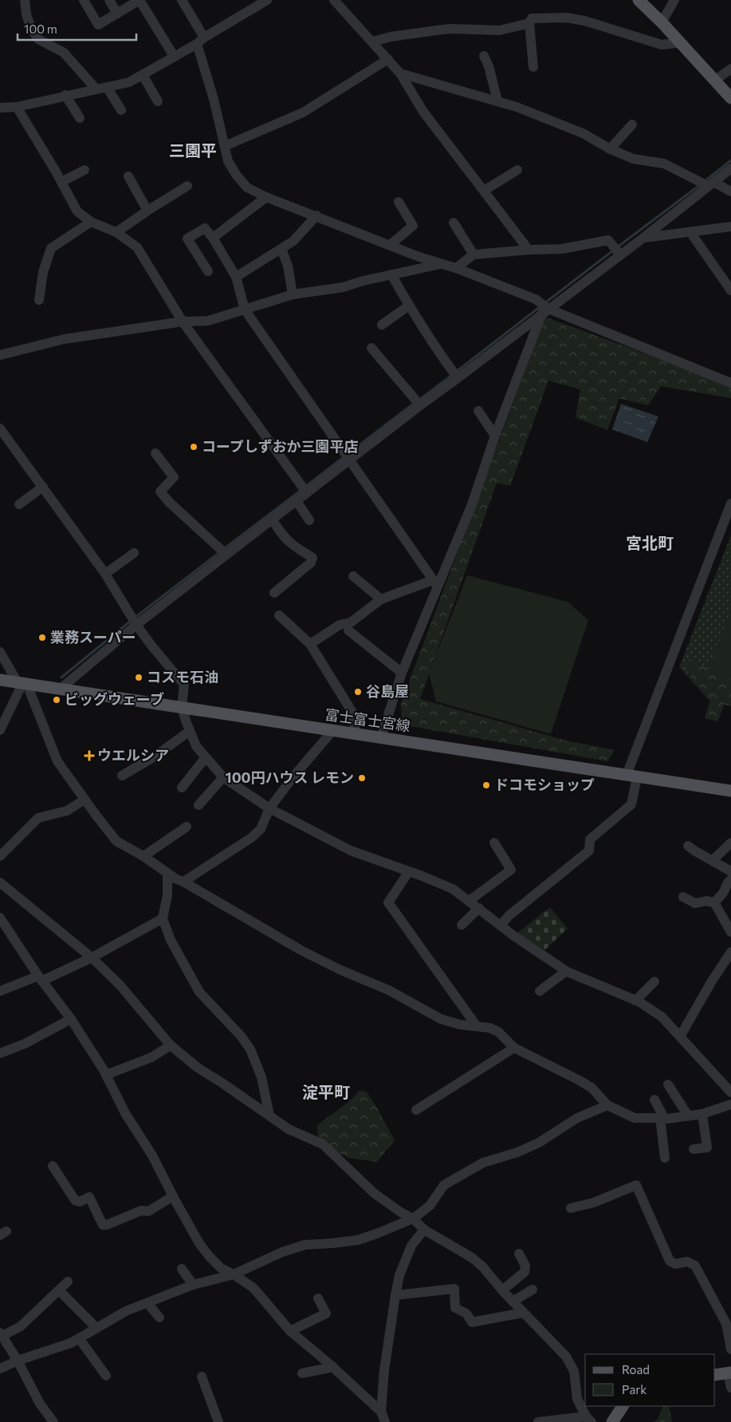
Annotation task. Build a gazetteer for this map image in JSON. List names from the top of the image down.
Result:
{
  "streets": {
    "main road": ["富士富士宮線"]
  },
  "districts": ["三園平", "宮北町", "淀平町"],
  "places": {
    "other": [
      "コープしずおか三園平店",
      "業務スーパー",
      "コスモ石油",
      "谷島屋",
      "ビッグウェーブ",
      "100円ハウス レモン",
      "ドコモショップ"
    ],
    "health": ["ウエルシア"]
  },
  "legend": ["Road", "Park"],
  "scale_bar": "100 m"
}
